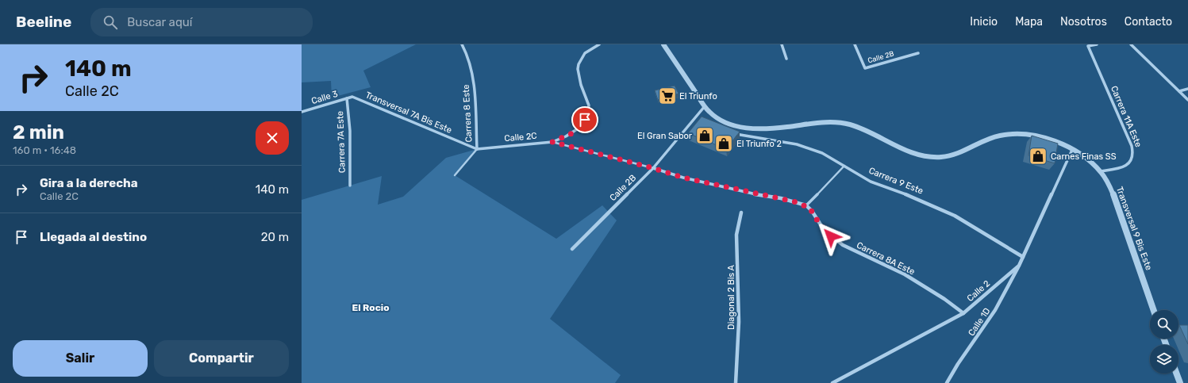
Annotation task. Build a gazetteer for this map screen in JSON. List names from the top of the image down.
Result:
{
  "streets": {
    "street": [
      "Calle 2B",
      "Calle 3",
      "Transversal 7A Bis Este",
      "Carrera 8 Este",
      "Carrera 11A Este",
      "Calle 2C",
      "Carrera 7A Este",
      "Carrera 9 Este",
      "Transversal 9 Bis Este",
      "Carrera 8A Este",
      "Calle 2",
      "Diagonal 2 Bis A",
      "Calle 1D"
    ]
  },
  "crossings": [
    ["Calle 2B", "Transversal 9 Bis Este"],
    ["Calle 3", "Transversal 7A Bis Este"],
    ["Calle 3", "Carrera 7A Este"],
    ["Transversal 7A Bis Este", "Carrera 8 Este"],
    ["Transversal 7A Bis Este", "Calle 2C"],
    ["Carrera 8 Este", "Calle 2C"],
    ["Carrera 11A Este", "Transversal 9 Bis Este"],
    ["Carrera 9 Este", "Transversal 9 Bis Este"],
    ["Carrera 9 Este", "Calle 2"],
    ["Transversal 9 Bis Este", "Calle 2"],
    ["Carrera 8A Este", "Calle 2"],
    ["Calle 2", "Calle 1D"]
  ],
  "districts": ["El Rocio"],
  "places": {
    "supermarket": ["El Triunfo"],
    "shop": ["El Gran Sabor", "El Triunfo 2", "Carnes Finas SS"]
  },
  "page": {
    "header": "Beeline",
    "search": "Buscar aquí",
    "nav": [
      "Inicio",
      "Mapa",
      "Nosotros",
      "Contacto"
    ],
    "turn": ["140 m", "Calle 2C"],
    "heading": ["2 min", "160 m · 16:48"],
    "list": [
      {
        "name": "Gira a la derecha",
        "note": "Calle 2C",
        "value": "140 m"
      },
      {
        "name": "Llegada al destino",
        "value": "20 m"
      }
    ],
    "buttons": ["Salir", "Compartir"]
  }
}
